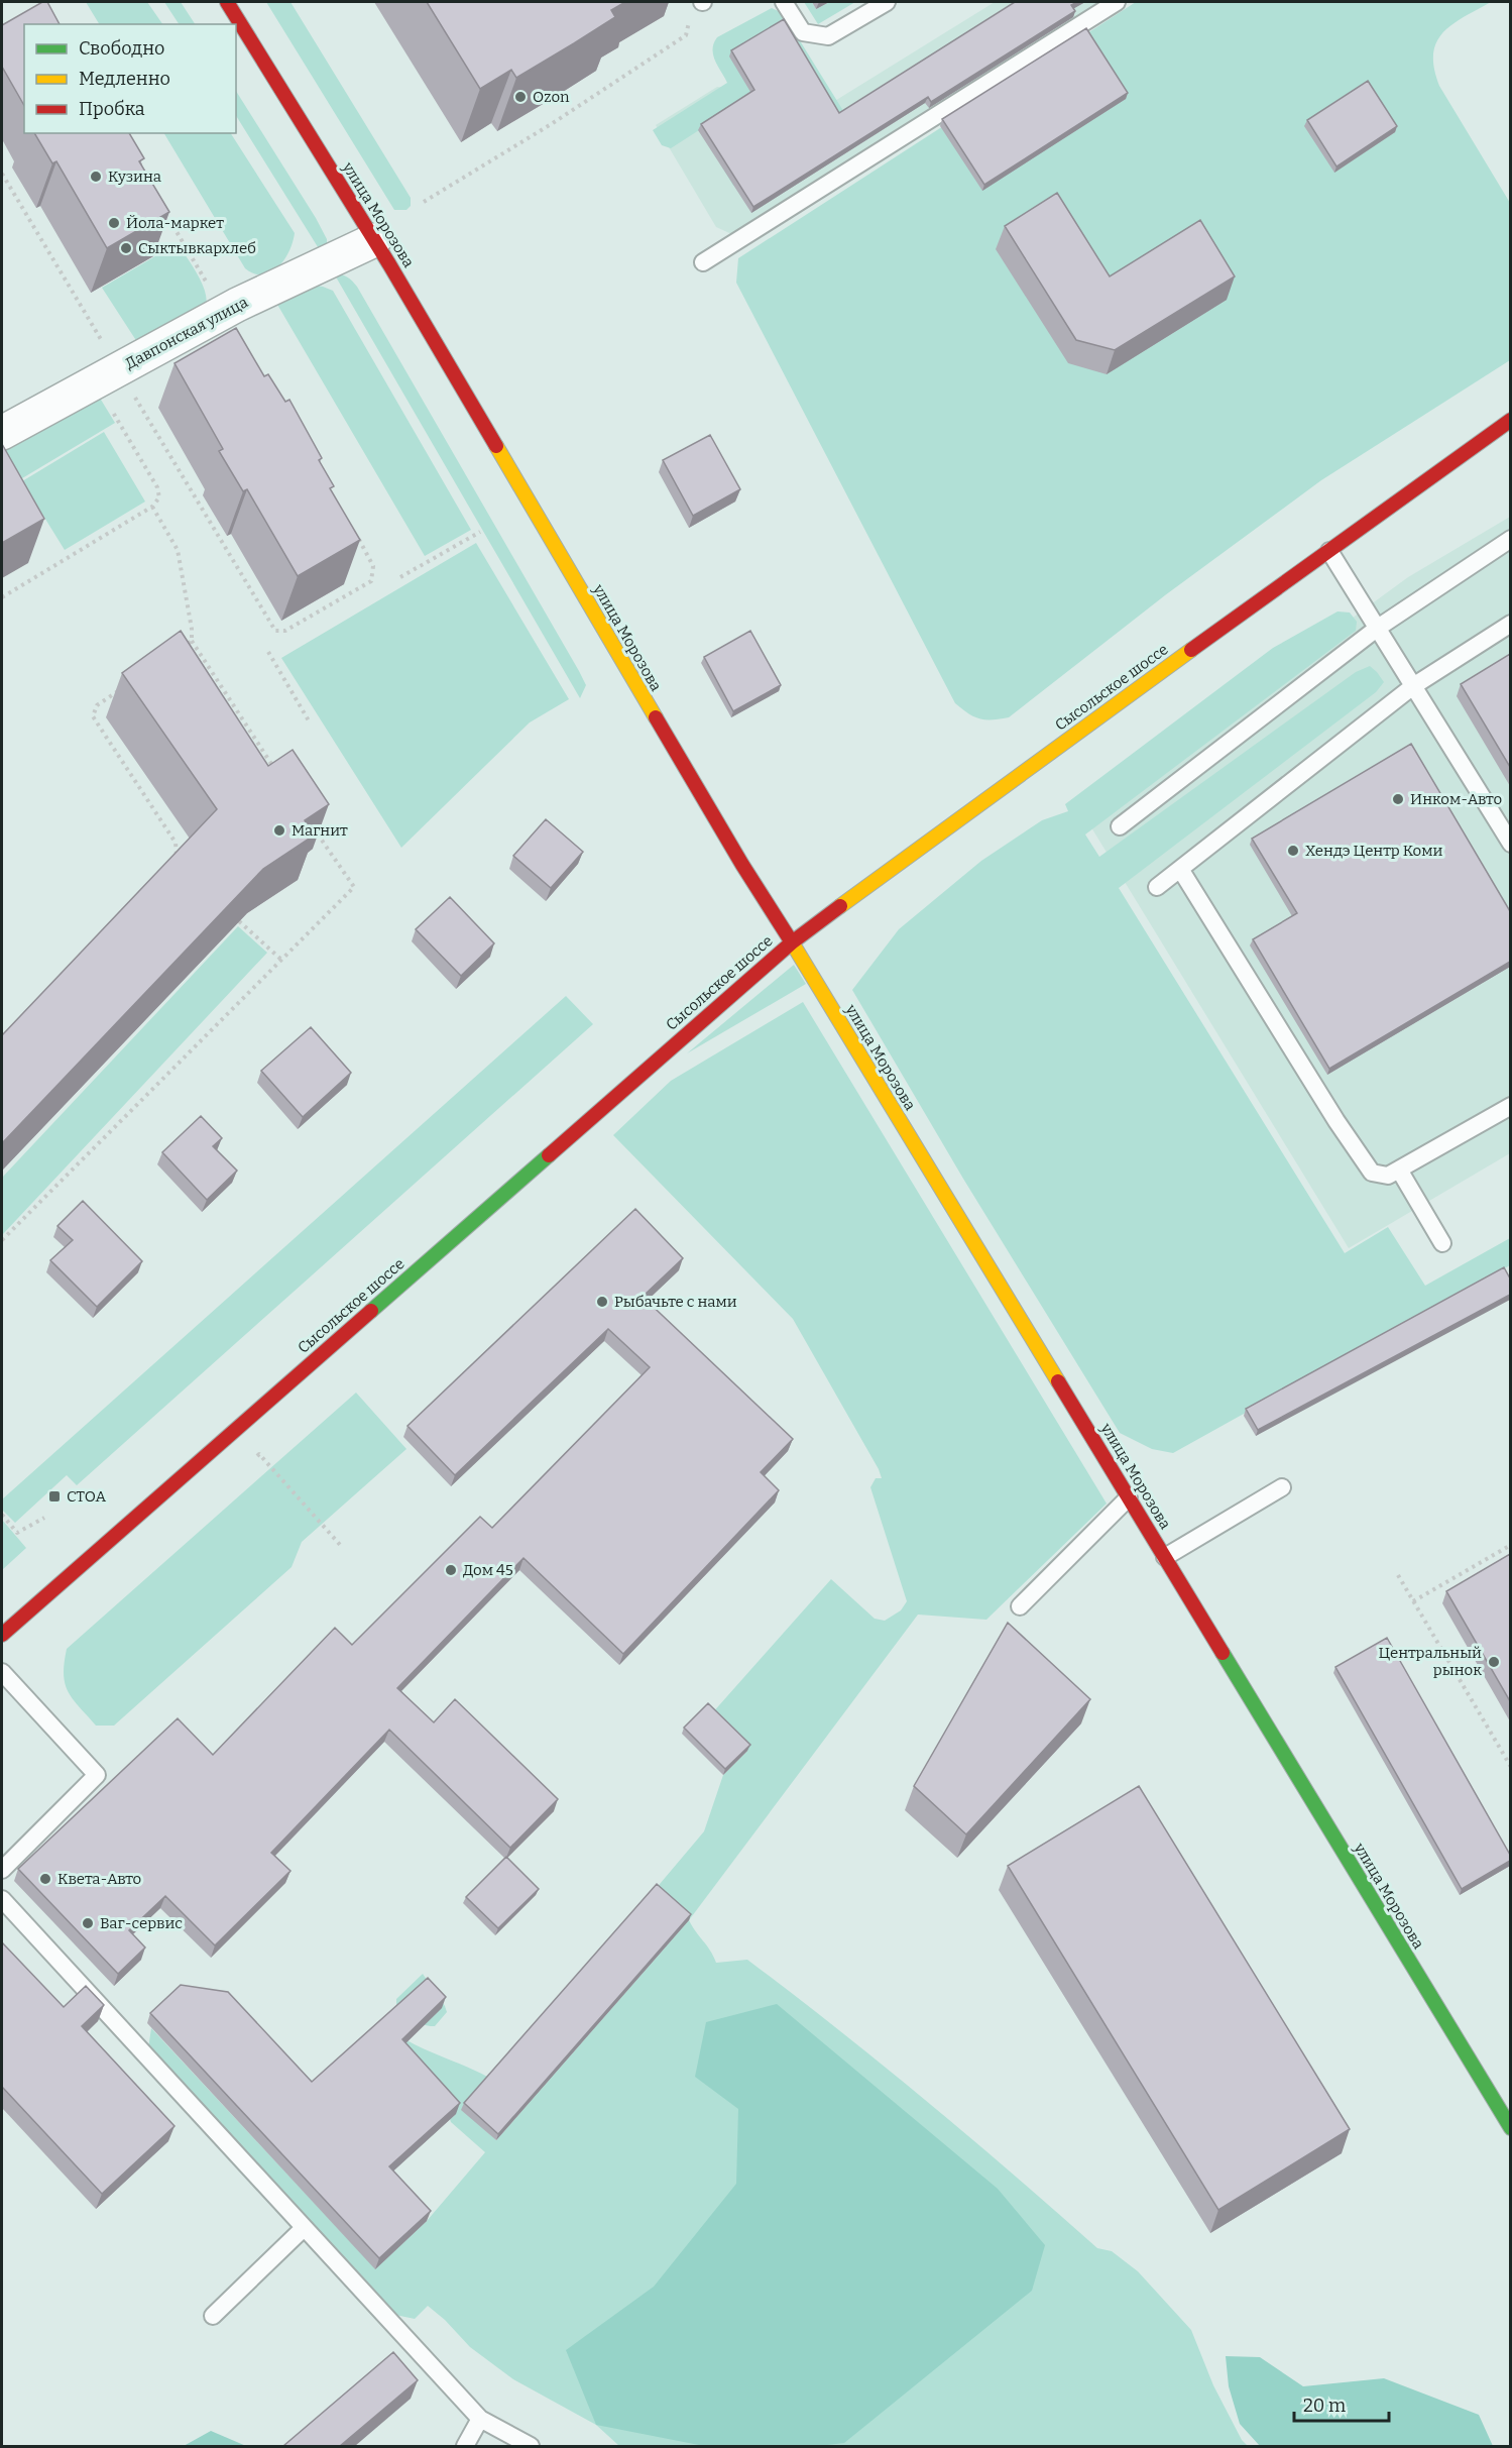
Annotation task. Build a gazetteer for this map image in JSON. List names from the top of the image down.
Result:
{
  "streets": {
    "main road": ["улица Морозова", "Сысольское шоссе"],
    "street": ["Давпонская улица"]
  },
  "crossings": [
    ["улица Морозова", "Давпонская улица"],
    ["улица Морозова", "Сысольское шоссе"]
  ],
  "places": {
    "other": [
      "Ozon",
      "Кузина",
      "Йола-маркет",
      "Сыктывкархлеб",
      "Инком-Авто",
      "Магнит",
      "Хендэ Центр Коми",
      "Рыбачьте с нами",
      "Дом 45",
      "Центральный рынок",
      "Квета-Авто",
      "Ваг-сервис"
    ],
    "transit": ["СТОА"]
  },
  "legend": ["Свободно", "Медленно", "Пробка"],
  "scale_bar": "20 m"
}
